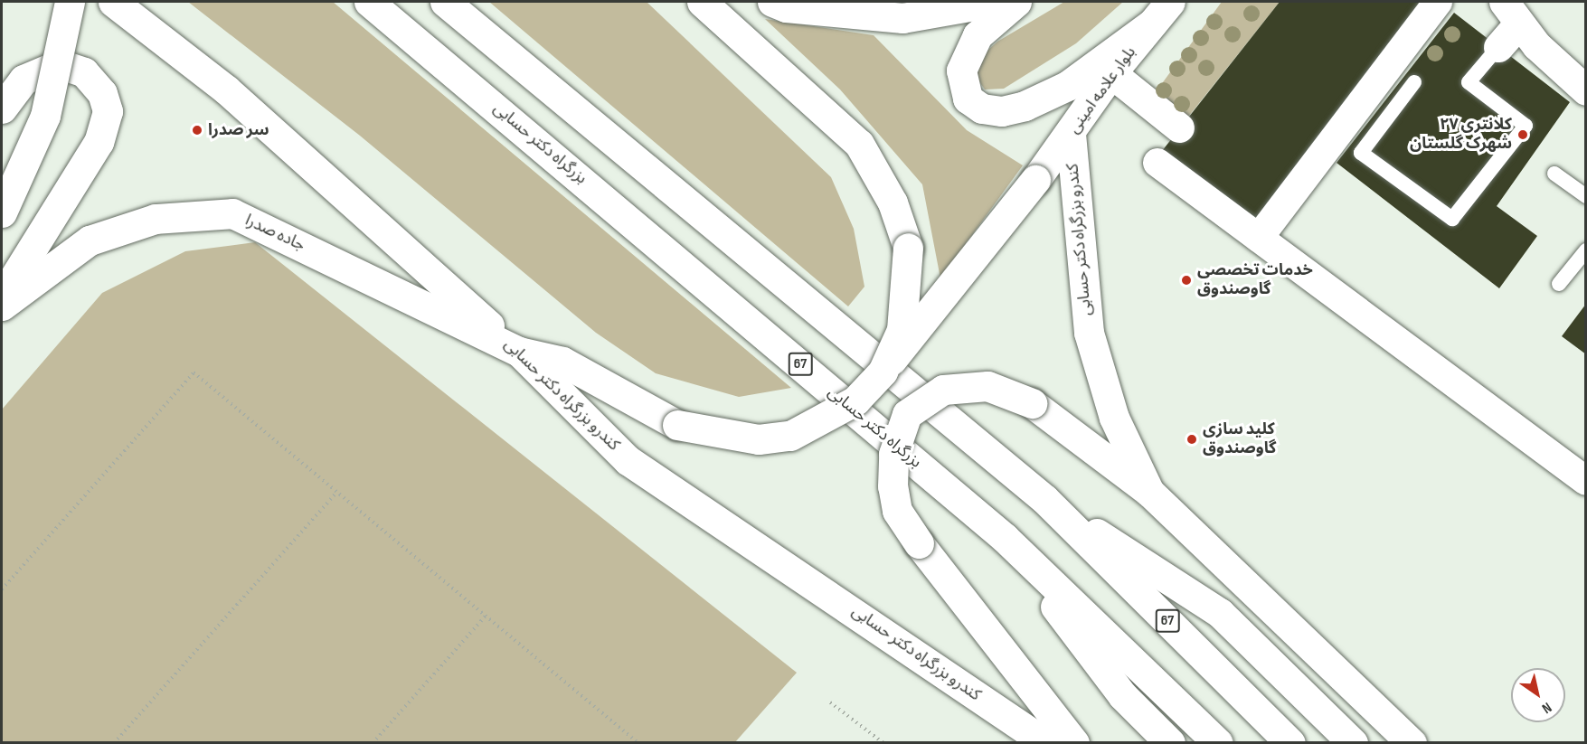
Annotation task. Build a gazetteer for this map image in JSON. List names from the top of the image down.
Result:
{
  "streets": {
    "main road": [
      "بلوار علامه امینی",
      "بزرگراه دکتر حسابی",
      "جاده صدرا",
      "کندرو بزرگراه دکتر حسابی",
      "67"
    ]
  },
  "crossings": [
    ["بلوار علامه امینی", "کندرو بزرگراه دکتر حسابی"],
    ["جاده صدرا", "کندرو بزرگراه دکتر حسابی"]
  ],
  "places": [
    "سر صدرا",
    "کلانتری ۲۷ شهرک گلستان",
    "خدمات تخصصی گاوصندوق",
    "کلید سازی گاوصندوق"
  ],
  "north": "bottom right"
}
